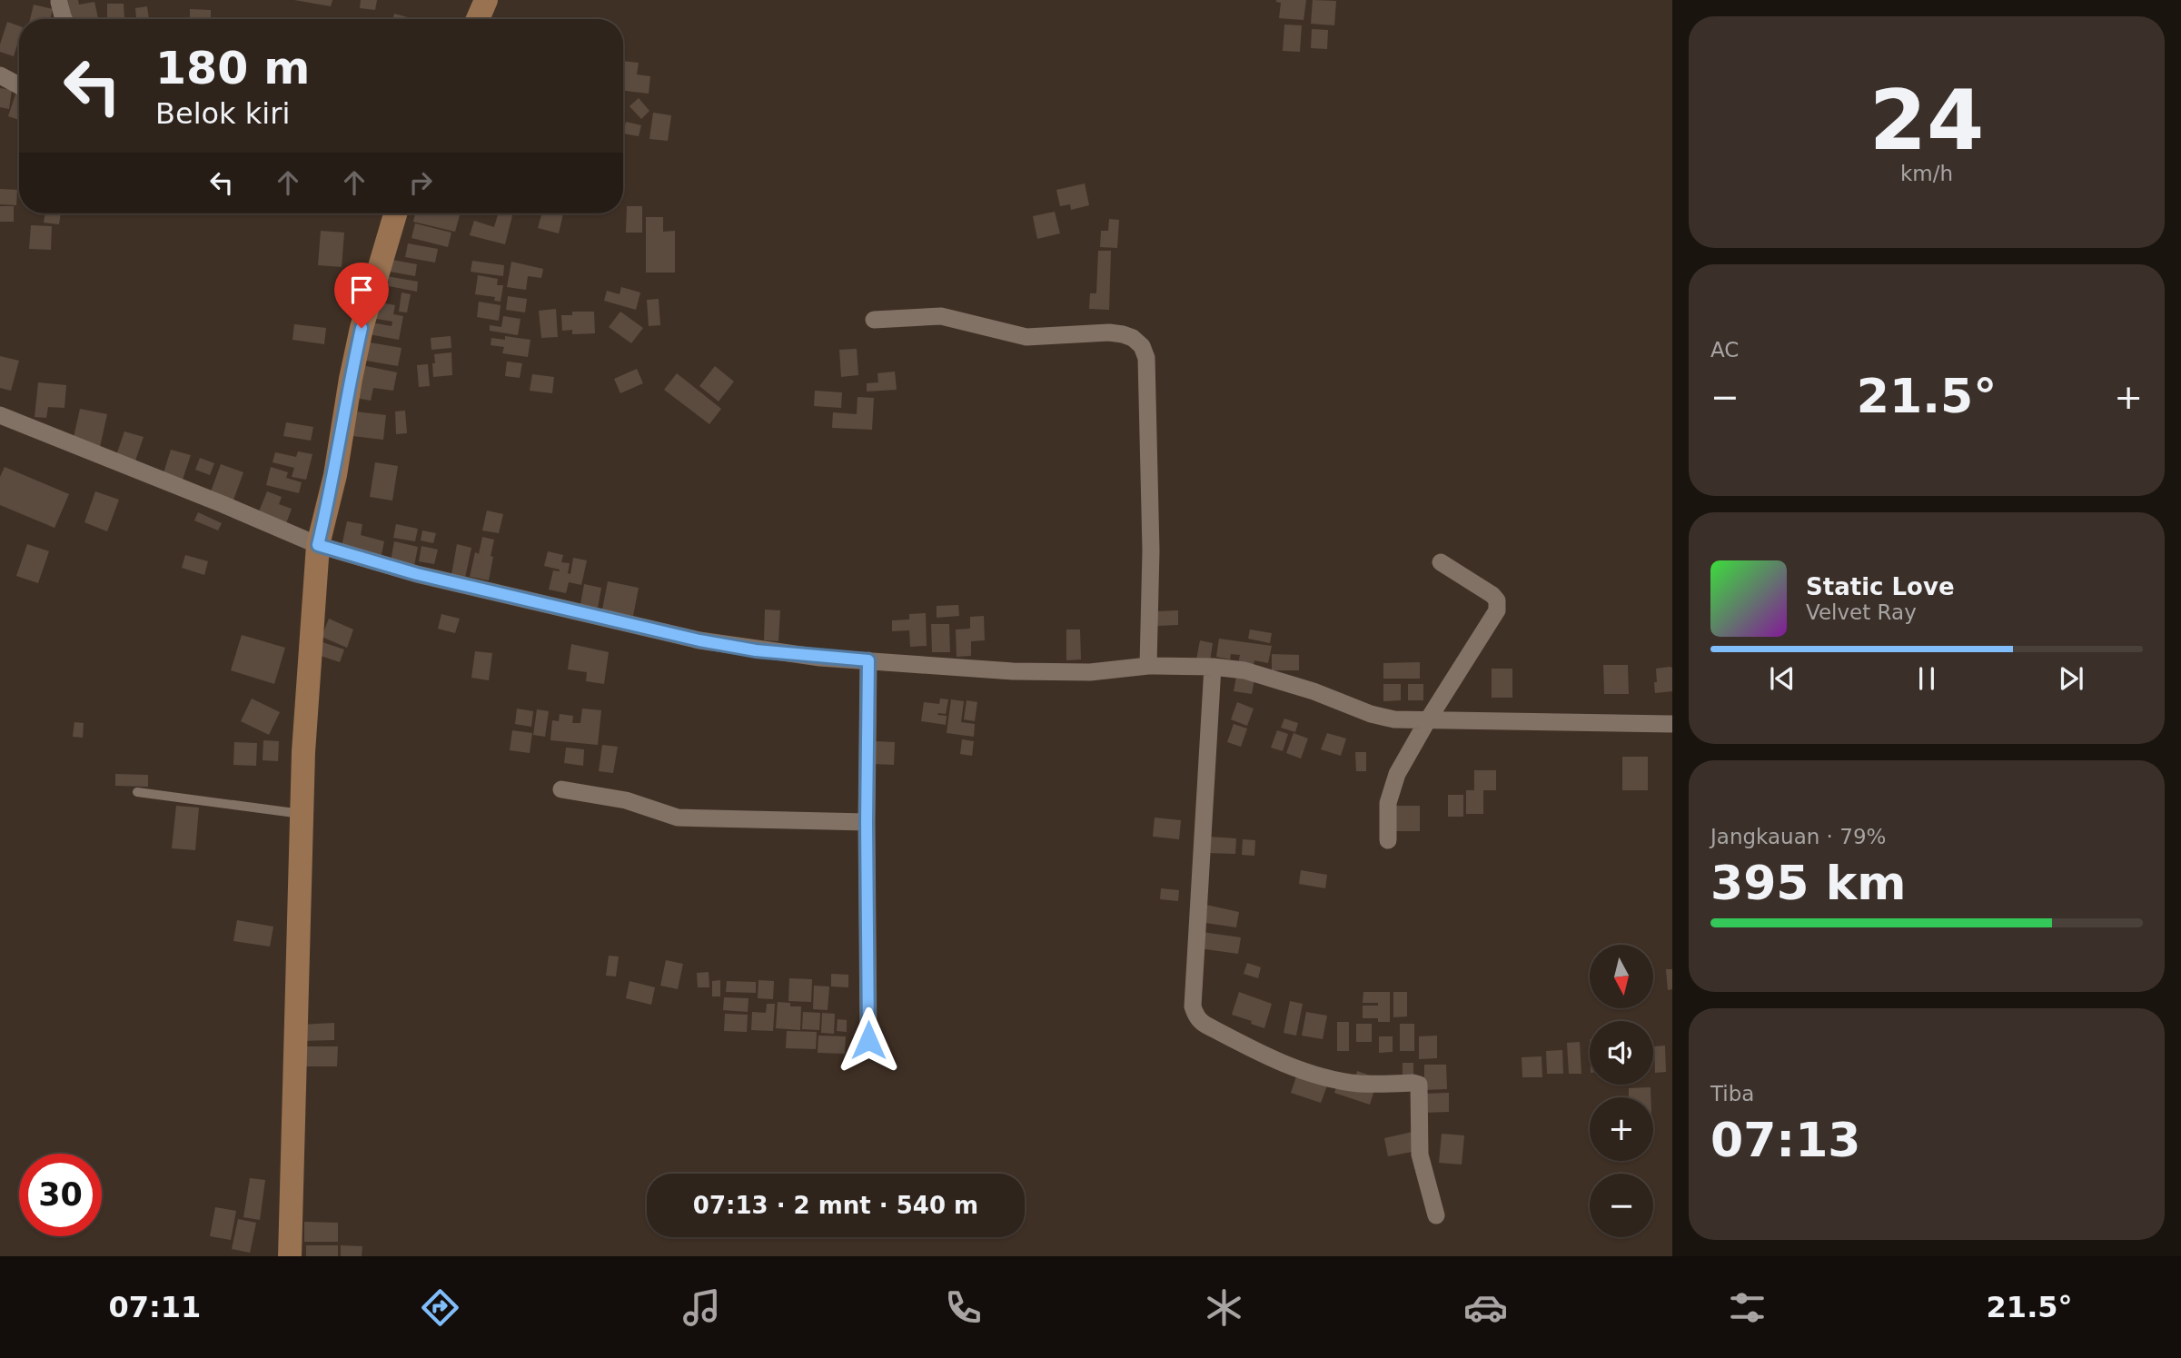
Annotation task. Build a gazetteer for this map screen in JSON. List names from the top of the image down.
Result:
{
  "north": "bottom",
  "page": {
    "tile": [
      ["24", "km/h"],
      "AC",
      ["Jangkauan · 79%", "395 km"],
      ["Tiba", "07:13"]
    ],
    "turn": ["180 m", "Belok kiri"],
    "heat": ["−", "21.5°", "+"],
    "song": ["Static Love", "Velvet Ray"],
    "map_buttons": ["+", "−"],
    "limit": "30",
    "trip": "07:13 · 2 mnt · 540 m",
    "tabs": ["07:11", "21.5°"]
  }
}
